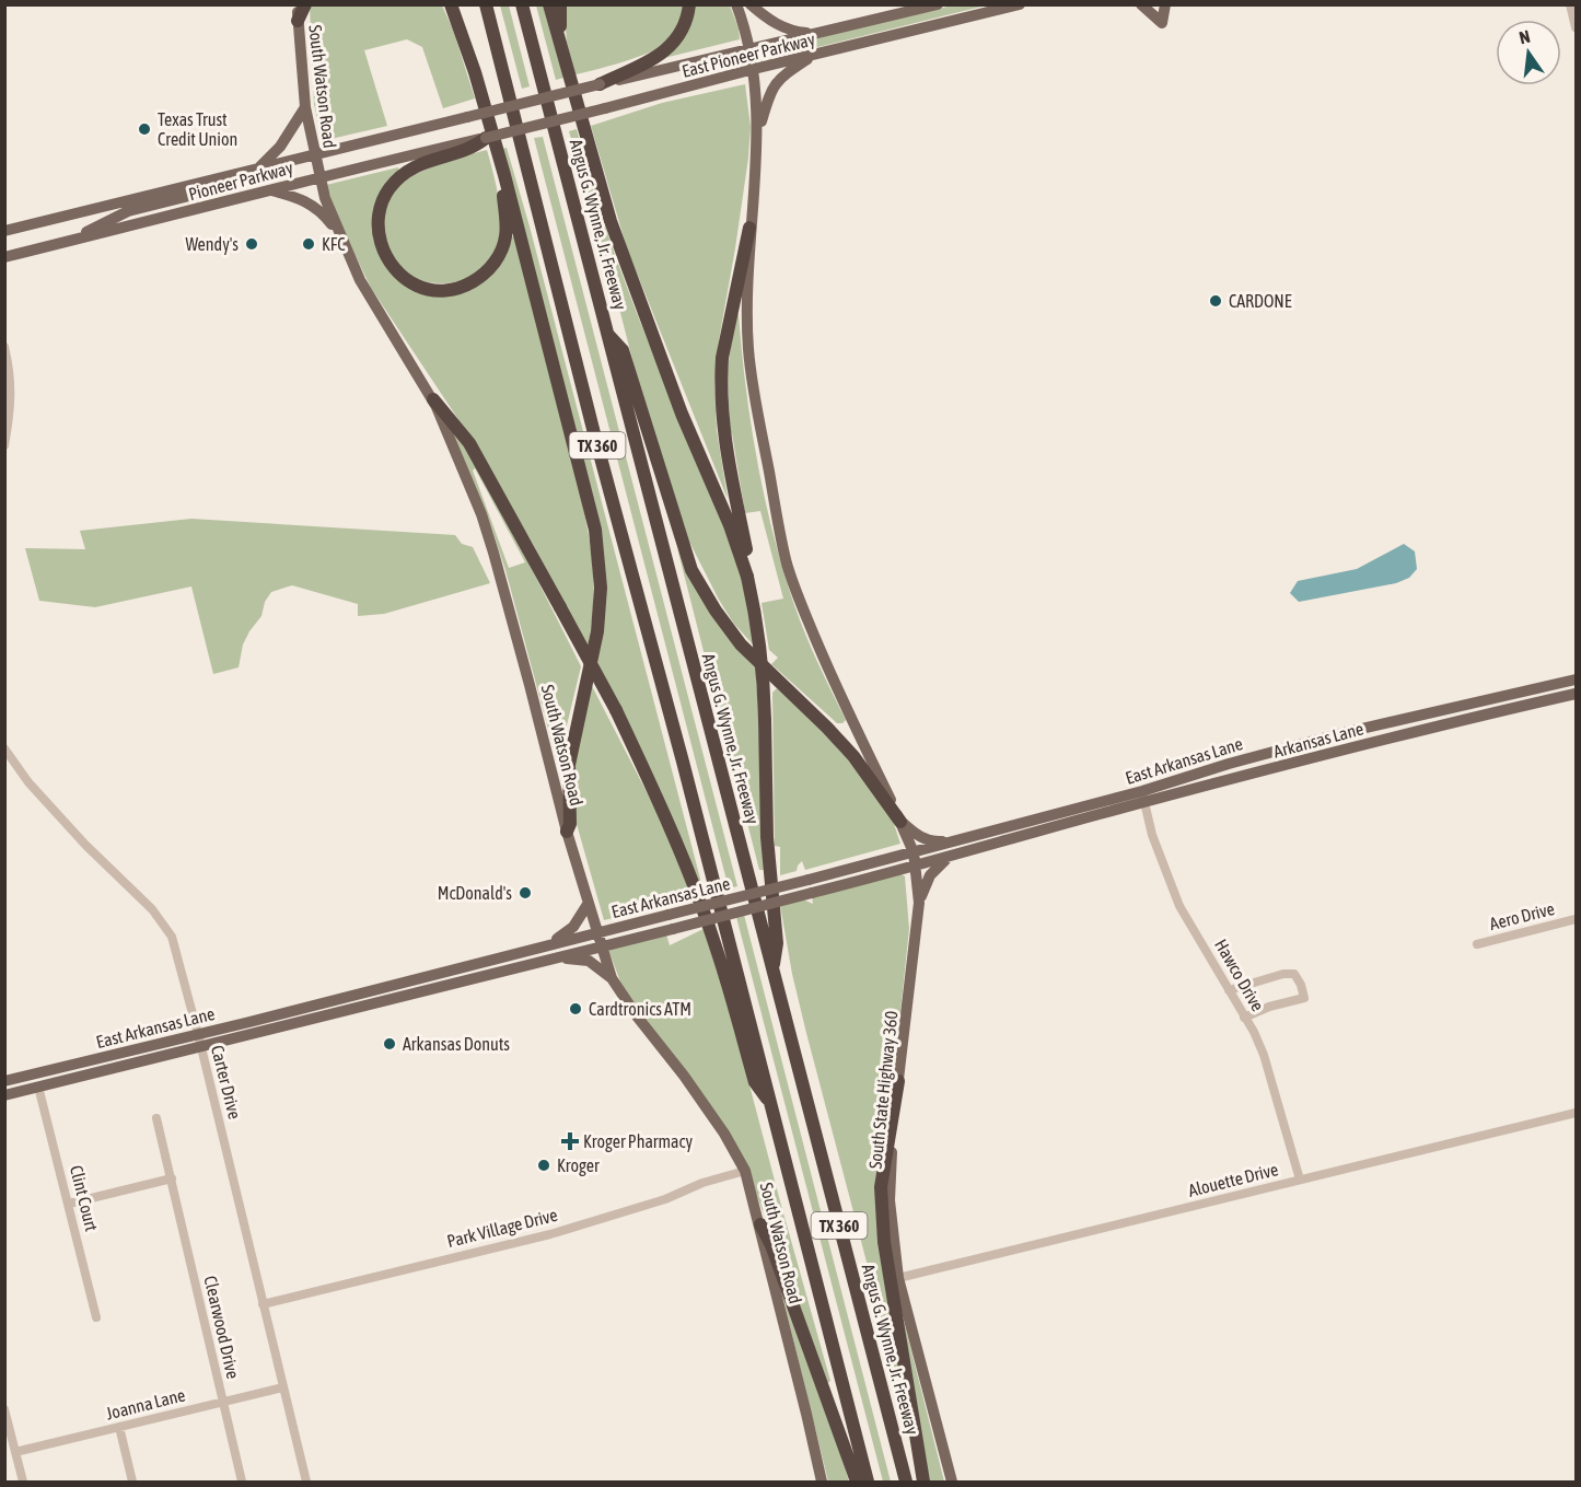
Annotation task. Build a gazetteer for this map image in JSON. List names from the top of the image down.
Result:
{
  "streets": {
    "highway": ["Angus G. Wynne, Jr. Freeway", "TX 360"],
    "main road": [
      "East Pioneer Parkway",
      "South Watson Road",
      "Pioneer Parkway",
      "Arkansas Lane",
      "East Arkansas Lane",
      "South State Highway 360"
    ],
    "street": [
      "Aero Drive",
      "Hawco Drive",
      "Carter Drive",
      "Alouette Drive",
      "Clint Court",
      "Park Village Drive",
      "Clearwood Drive",
      "Joanna Lane"
    ]
  },
  "crossings": [
    ["East Pioneer Parkway", "Pioneer Parkway"],
    ["South Watson Road", "Pioneer Parkway"],
    ["South Watson Road", "East Arkansas Lane"],
    ["South Watson Road", "Park Village Drive"],
    ["Arkansas Lane", "East Arkansas Lane"],
    ["Arkansas Lane", "Hawco Drive"],
    ["East Arkansas Lane", "Hawco Drive"],
    ["East Arkansas Lane", "Carter Drive"],
    ["East Arkansas Lane", "South State Highway 360"],
    ["East Arkansas Lane", "Clint Court"],
    ["Hawco Drive", "Alouette Drive"],
    ["Carter Drive", "Park Village Drive"],
    ["Carter Drive", "Joanna Lane"],
    ["South State Highway 360", "Alouette Drive"],
    ["Clearwood Drive", "Joanna Lane"]
  ],
  "places": {
    "other": [
      "Texas Trust Credit Union",
      "Wendy's",
      "KFC",
      "CARDONE",
      "McDonald's",
      "Cardtronics ATM",
      "Arkansas Donuts",
      "Kroger"
    ],
    "health": ["Kroger Pharmacy"]
  },
  "north": "top"
}
